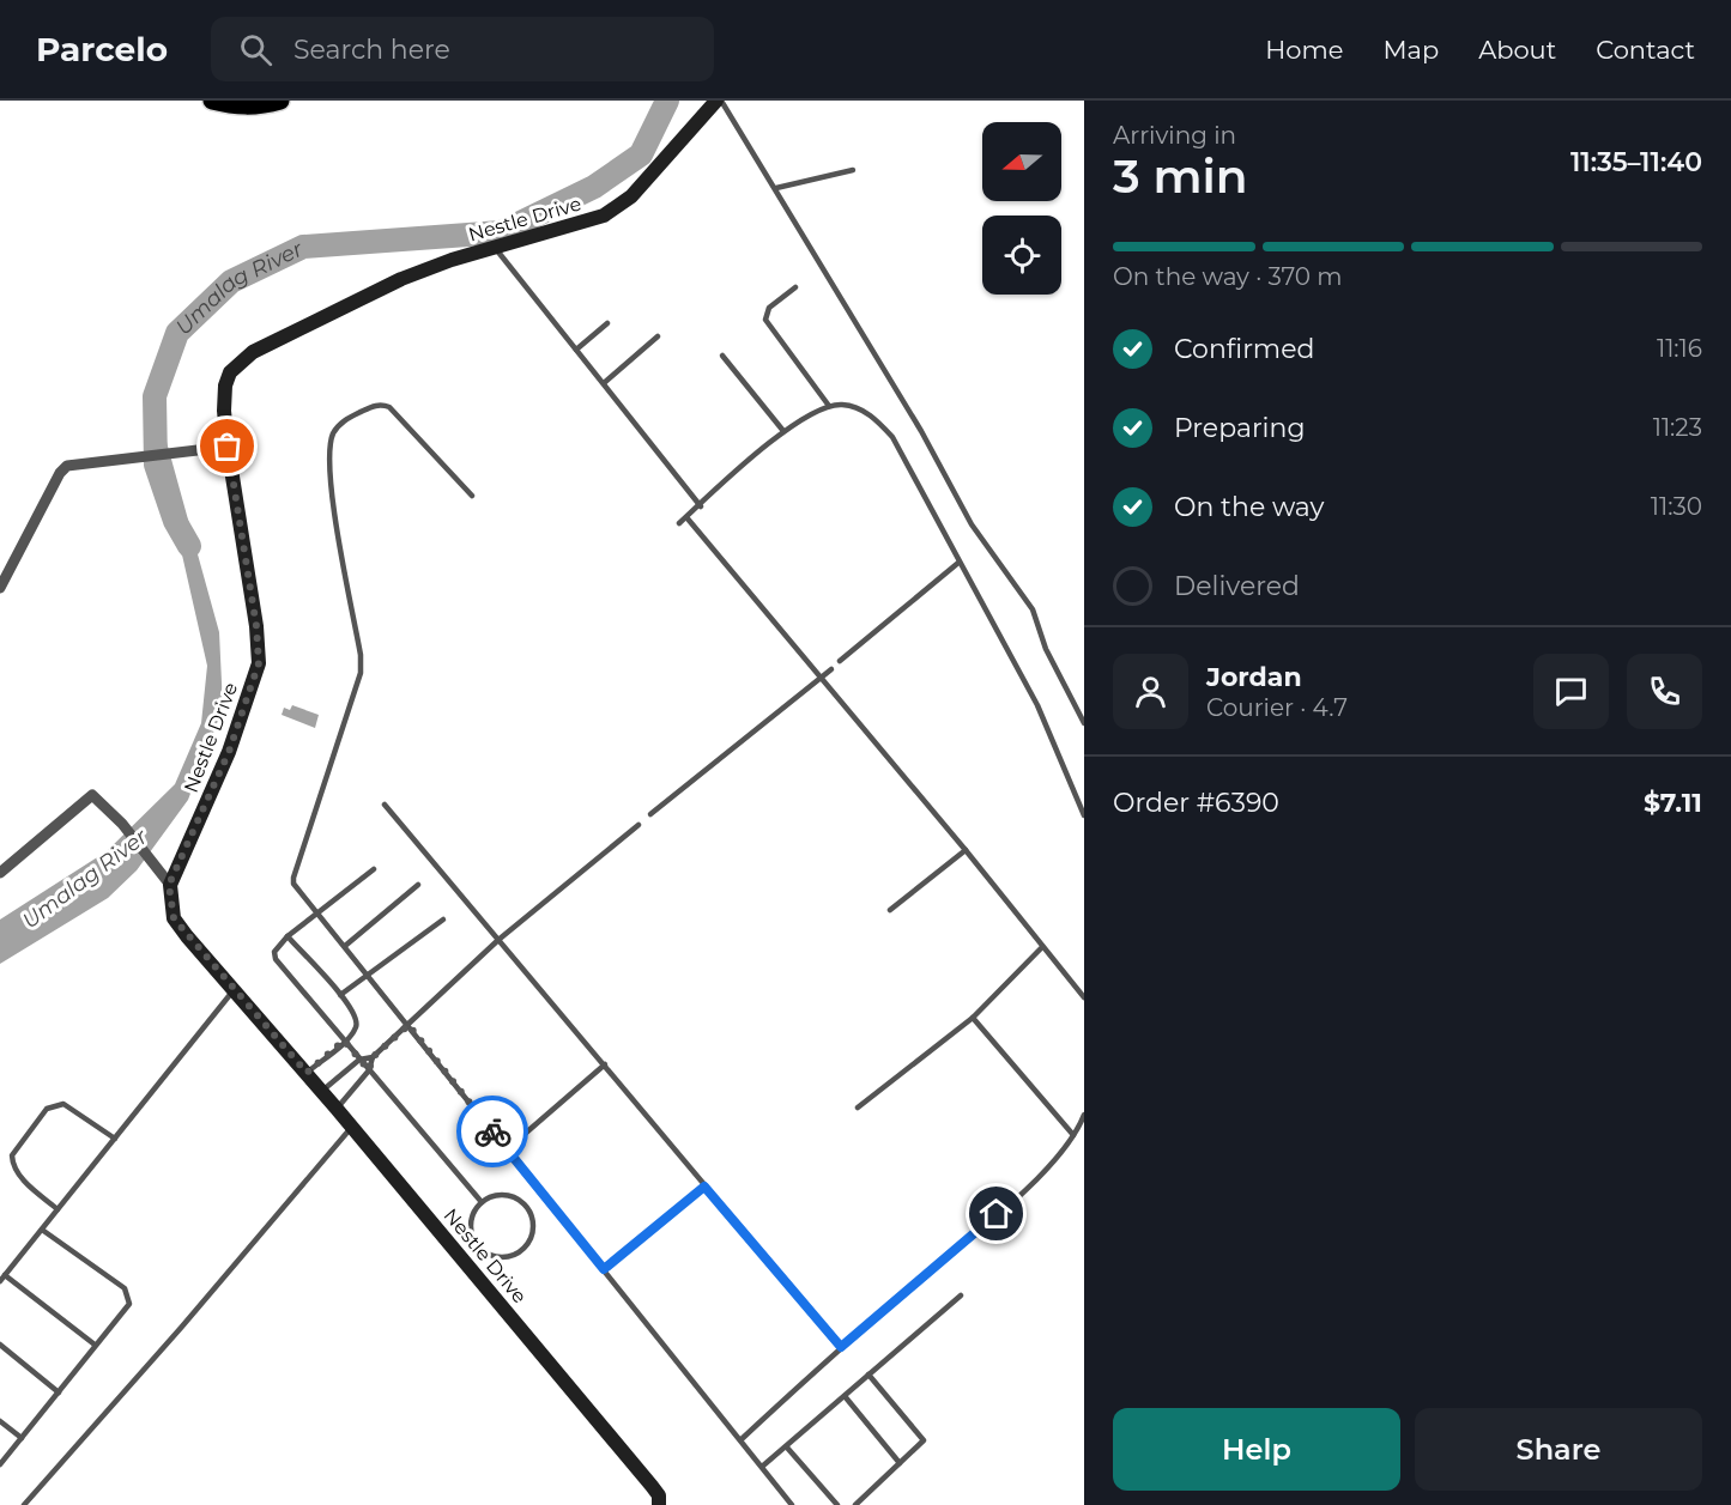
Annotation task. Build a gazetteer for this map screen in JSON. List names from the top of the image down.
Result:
{
  "streets": {
    "street": ["Nestle Drive"]
  },
  "water": ["Umalag River"],
  "north": "left",
  "page": {
    "header": "Parcelo",
    "search": "Search here",
    "nav": [
      "Home",
      "Map",
      "About",
      "Contact"
    ],
    "heading": ["3 min", "Arriving in", "11:35–11:40"],
    "panel": [
      "Jordan",
      "Courier · 4.7",
      "Order #6390",
      "$7.11"
    ],
    "bar": "On the way · 370 m",
    "list": [
      ["Confirmed", "11:16"],
      ["Preparing", "11:23"],
      ["On the way", "11:30"],
      "Delivered"
    ],
    "buttons": ["Help", "Share"]
  }
}
